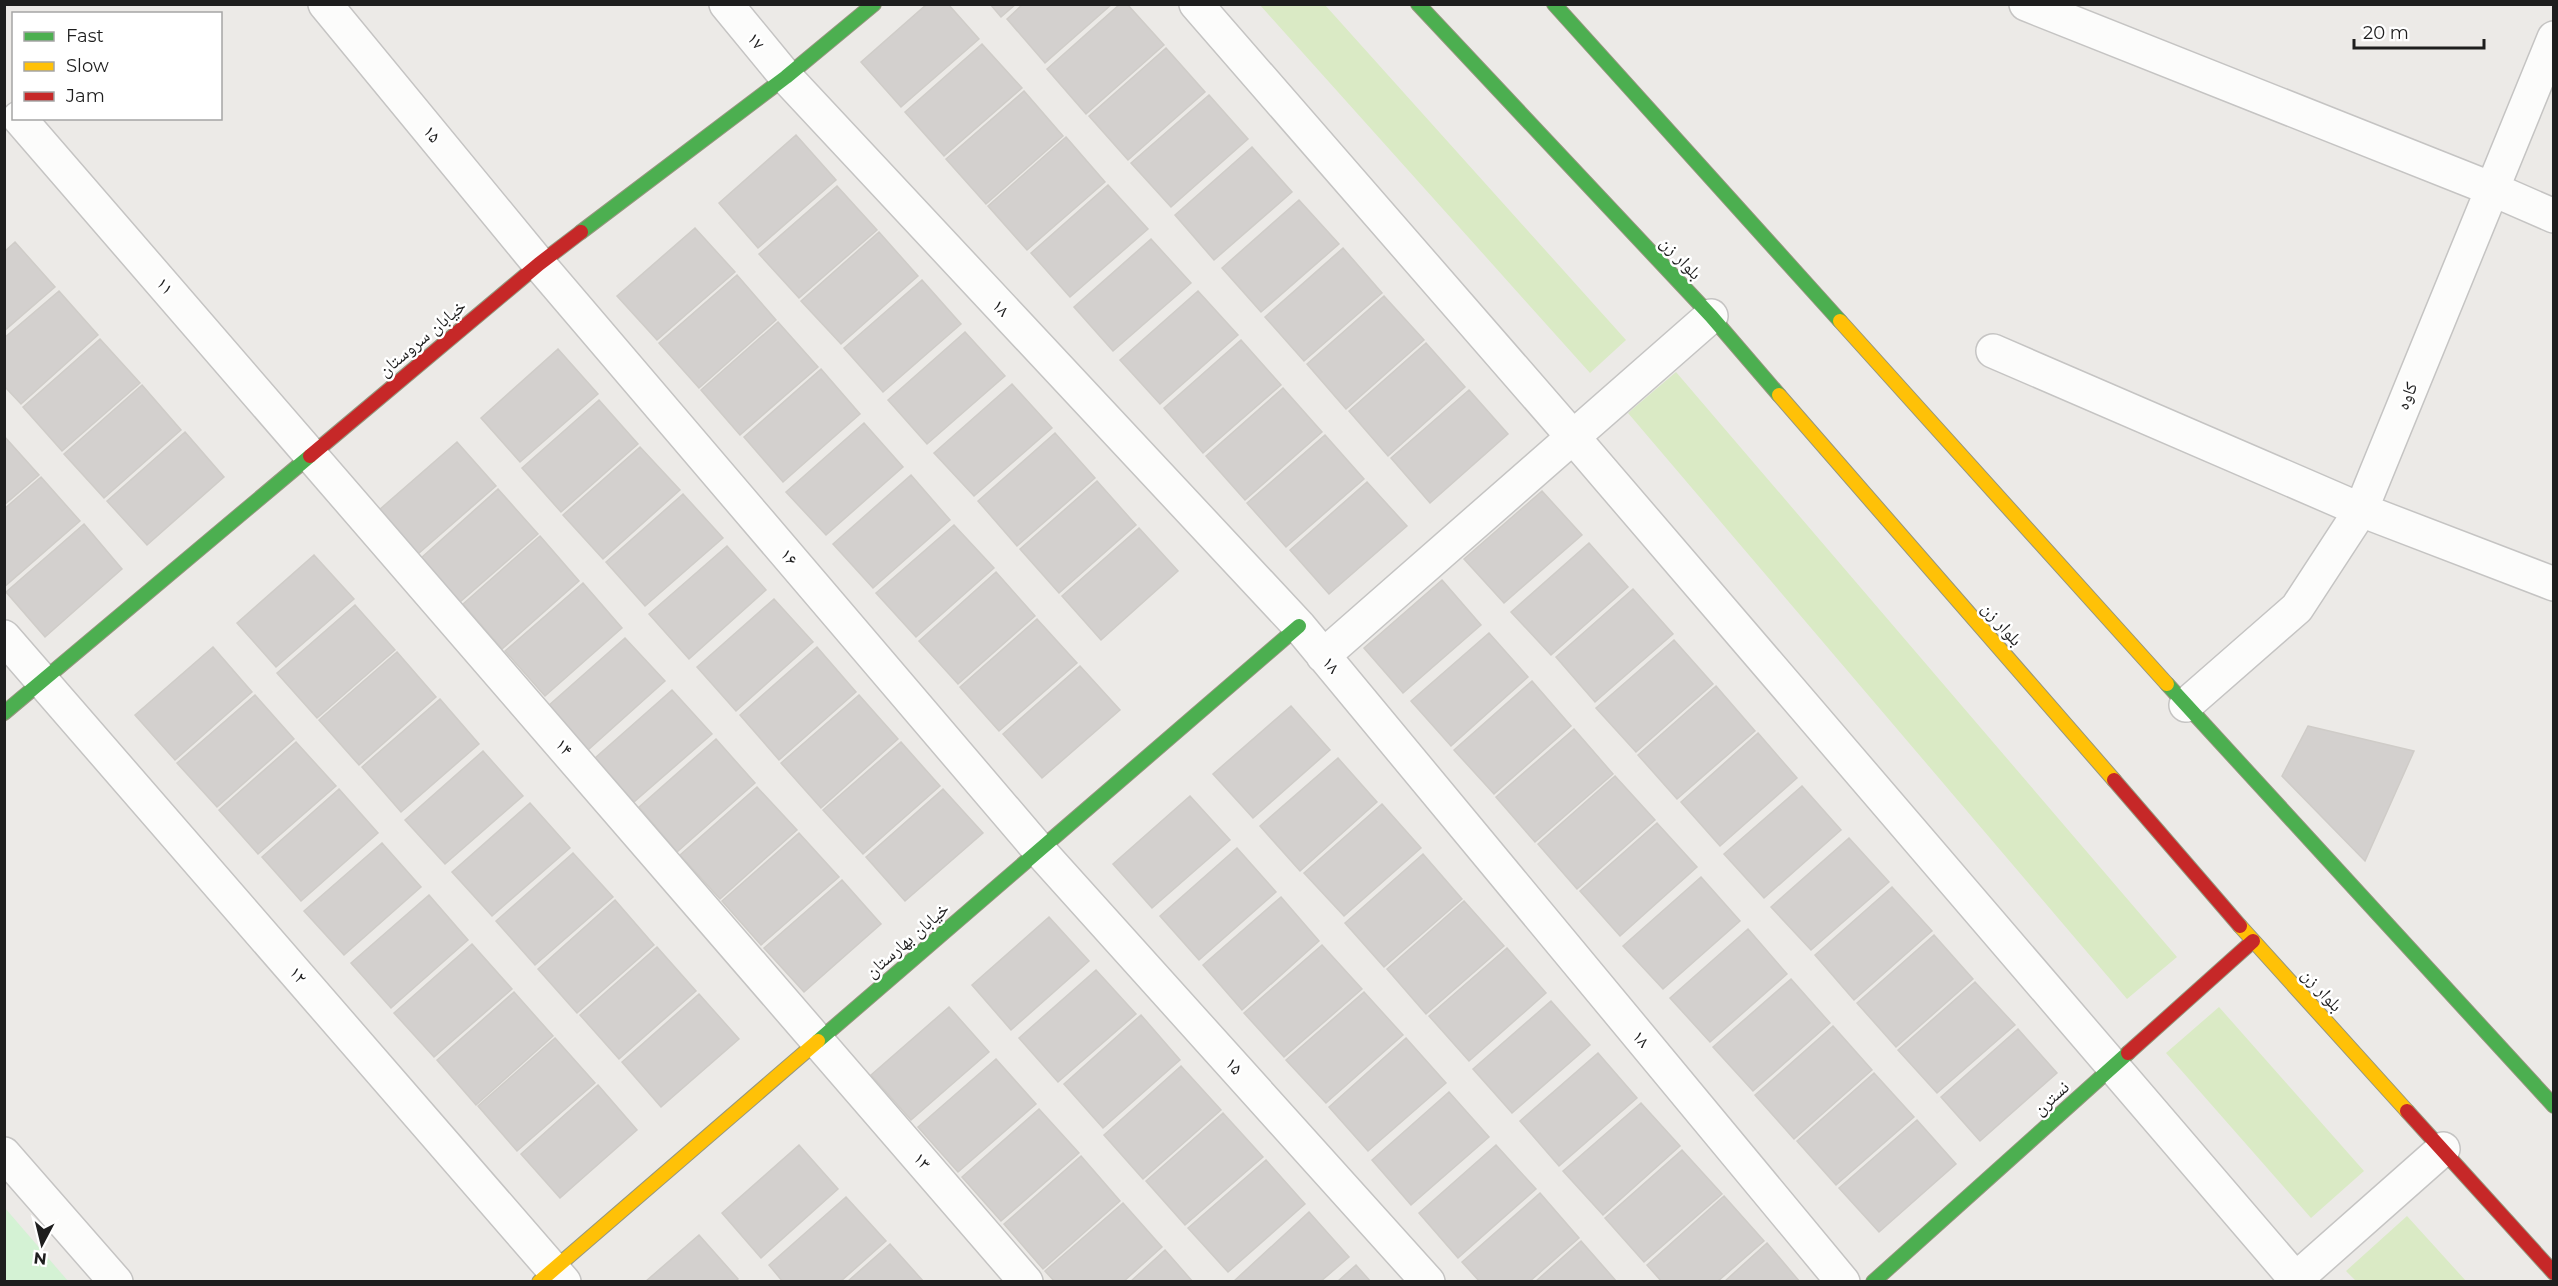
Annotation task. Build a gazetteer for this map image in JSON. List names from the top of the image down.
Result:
{
  "streets": {
    "main road": [
      "بلوار زن",
      "خیابان سروستان",
      "خیابان بهارستان",
      "نسترن"
    ],
    "street": [
      "۱۷",
      "۱۵",
      "۱۱",
      "۱۸",
      "کاوه",
      "۱۶",
      "۱۴",
      "۱۲",
      "۱۳"
    ]
  },
  "crossings": [
    ["۱۷", "۱۸"],
    ["۱۷", "خیابان سروستان"],
    ["۱۵", "خیابان سروستان"],
    ["۱۵", "۱۶"],
    ["۱۵", "خیابان بهارستان"],
    ["بلوار زن", "نسترن"],
    ["۱۱", "خیابان سروستان"],
    ["۱۱", "۱۴"],
    ["۱۸", "خیابان سروستان"],
    ["۱۸", "خیابان بهارستان"],
    ["خیابان سروستان", "۱۶"],
    ["خیابان سروستان", "۱۴"],
    ["خیابان سروستان", "۱۲"],
    ["۱۶", "خیابان بهارستان"],
    ["۱۴", "خیابان بهارستان"],
    ["۱۴", "۱۳"],
    ["خیابان بهارستان", "۱۲"],
    ["خیابان بهارستان", "۱۳"]
  ],
  "legend": ["Fast", "Slow", "Jam"],
  "scale_bar": "20 m",
  "north": "bottom"
}
